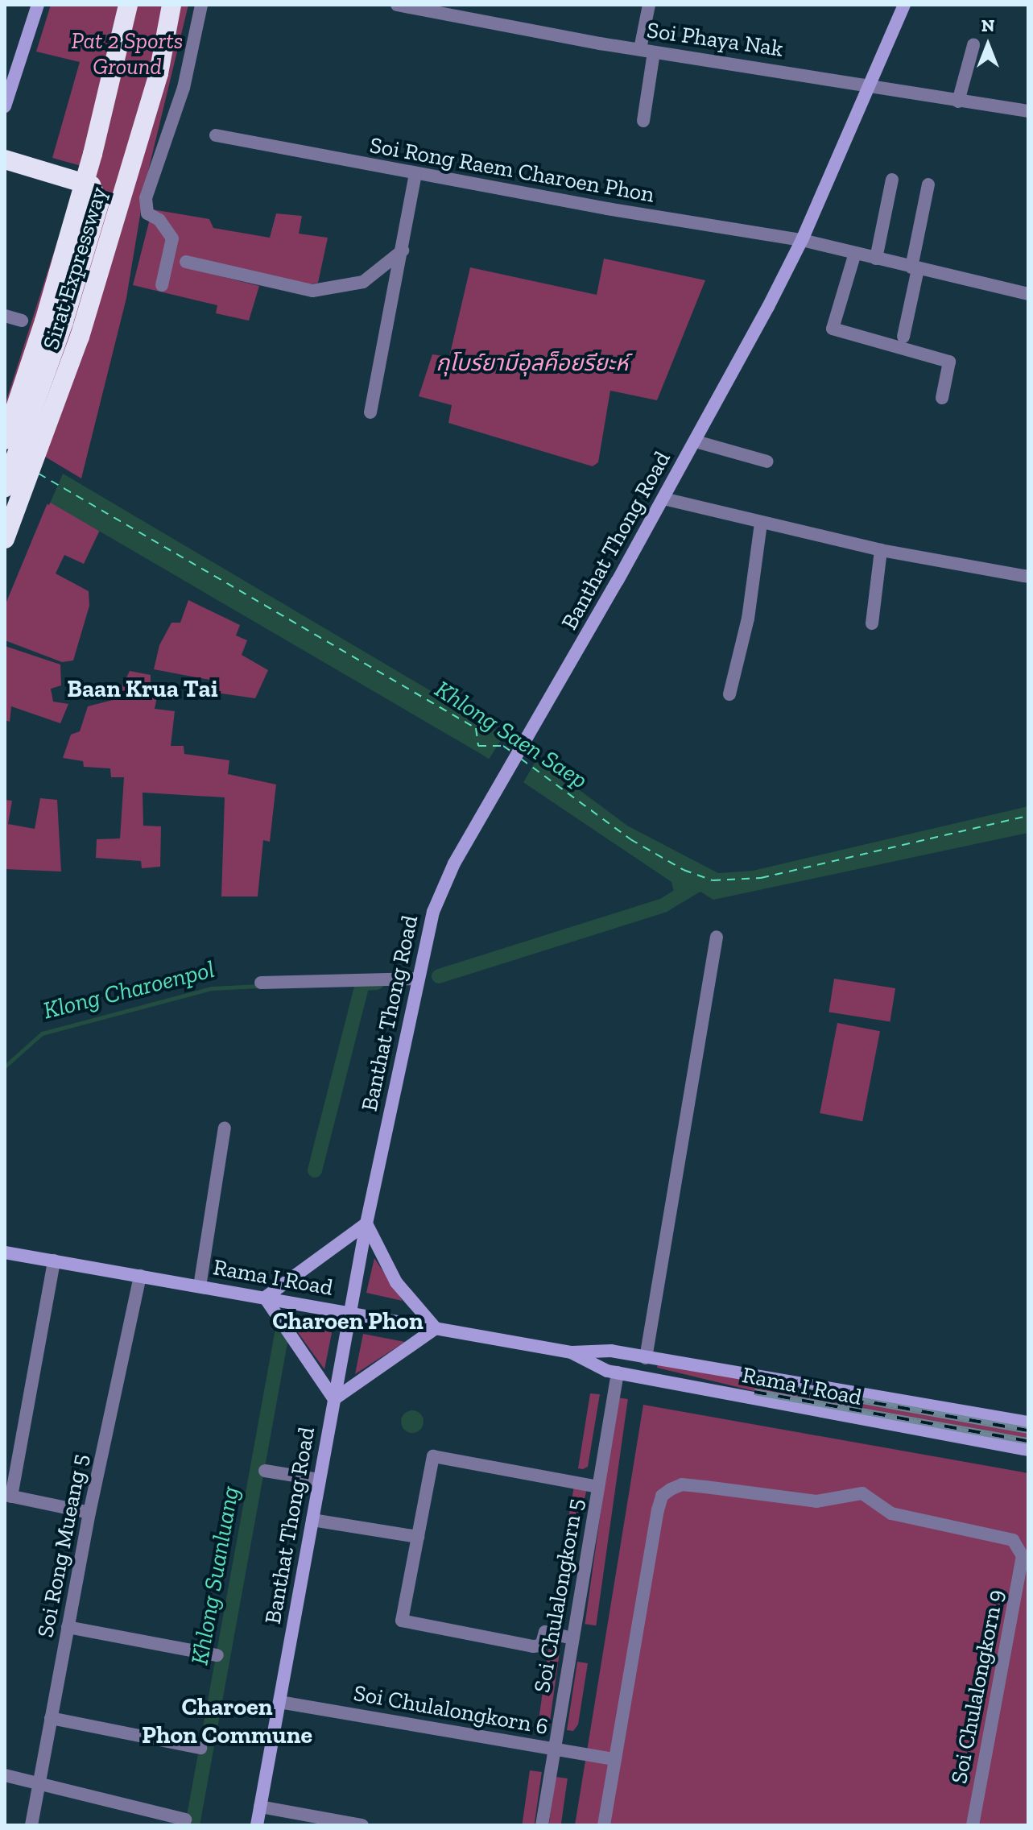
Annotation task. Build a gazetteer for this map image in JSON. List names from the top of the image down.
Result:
{
  "streets": {
    "highway": ["Sirat Expressway"],
    "main road": ["Banthat Thong Road", "Rama I Road"],
    "street": [
      "Soi Phaya Nak",
      "Soi Rong Raem Charoen Phon",
      "Soi Rong Mueang 5",
      "Soi Chulalongkorn 5",
      "Soi Chulalongkorn 9",
      "Soi Chulalongkorn 6"
    ]
  },
  "crossings": [
    ["Soi Phaya Nak", "Banthat Thong Road"],
    ["Soi Rong Raem Charoen Phon", "Banthat Thong Road"],
    ["Banthat Thong Road", "Rama I Road"],
    ["Banthat Thong Road", "Soi Chulalongkorn 6"],
    ["Rama I Road", "Soi Rong Mueang 5"],
    ["Rama I Road", "Soi Chulalongkorn 5"],
    ["Soi Chulalongkorn 5", "Soi Chulalongkorn 6"]
  ],
  "districts": ["Baan Krua Tai", "Charoen Phon", "Charoen Phon Commune"],
  "water": ["Khlong Saen Saep", "Klong Charoenpol", "Khlong Suanluang"],
  "parks": ["Pat 2 Sports Ground", "กุโบร์ยามีอุลค็อยรียะห์"],
  "north": "top"
}
